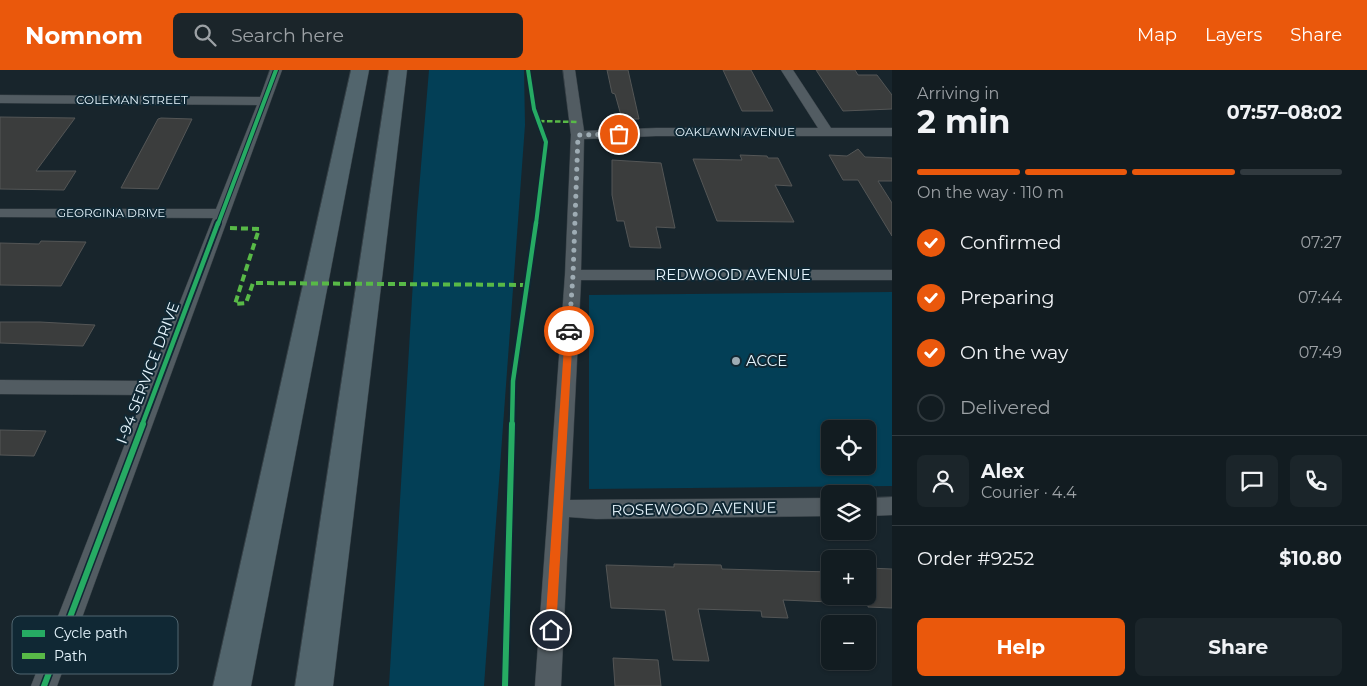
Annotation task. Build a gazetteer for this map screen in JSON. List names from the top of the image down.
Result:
{
  "streets": {
    "street": [
      "COLEMAN STREET",
      "OAKLAWN AVENUE",
      "GEORGINA DRIVE",
      "REDWOOD AVENUE",
      "I-94 SERVICE DRIVE",
      "ROSEWOOD AVENUE"
    ]
  },
  "crossings": [
    ["COLEMAN STREET", "I-94 SERVICE DRIVE"],
    ["GEORGINA DRIVE", "I-94 SERVICE DRIVE"]
  ],
  "places": ["ACCE"],
  "legend": ["Cycle path", "Path"],
  "page": {
    "header": "Nomnom",
    "search": "Search here",
    "nav": ["Map", "Layers", "Share"],
    "heading": ["2 min", "Arriving in", "07:57–08:02"],
    "panel": [
      "Alex",
      "Courier · 4.4",
      "Order #9252",
      "$10.80"
    ],
    "bar": "On the way · 110 m",
    "list": [
      ["Confirmed", "07:27"],
      ["Preparing", "07:44"],
      ["On the way", "07:49"],
      "Delivered"
    ],
    "map_buttons": ["+", "−"],
    "buttons": ["Help", "Share"]
  }
}
